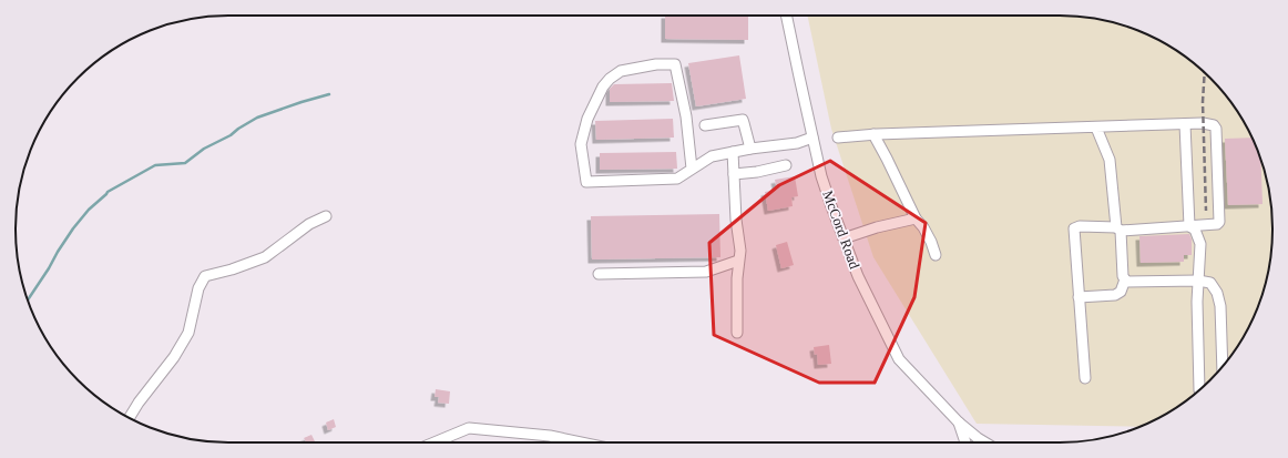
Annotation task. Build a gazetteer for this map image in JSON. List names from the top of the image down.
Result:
{
  "streets": {
    "street": ["McCord Road"]
  }
}
